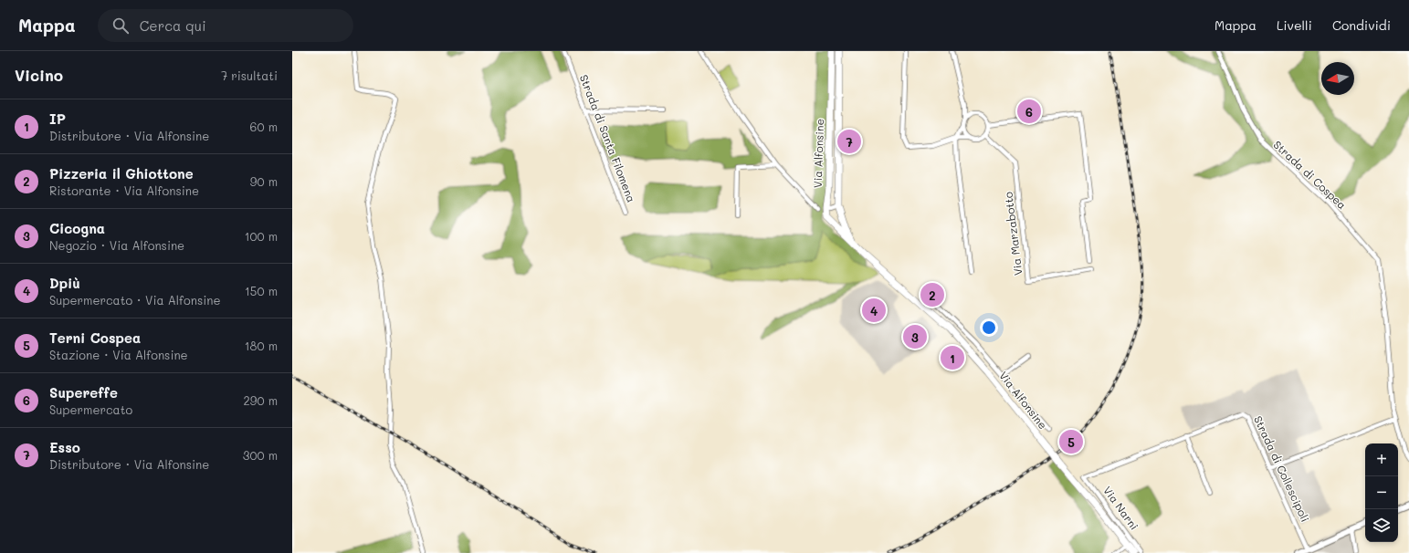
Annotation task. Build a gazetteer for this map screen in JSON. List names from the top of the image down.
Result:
{
  "streets": {
    "main road": ["Via Alfonsine", "Via Narni"],
    "street": [
      "Strada di Santa Filomena",
      "Strada di Cospea",
      "Via Marzabotto",
      "Strada di Collescipoli"
    ]
  },
  "crossings": [
    ["Via Alfonsine", "Via Narni"],
    ["Strada di Collescipoli", "Via Narni"]
  ],
  "north": "left",
  "page": {
    "header": "Mappa",
    "search": "Cerca qui",
    "nav": ["Mappa", "Livelli", "Condividi"],
    "heading": ["Vicino", "7 risultati"],
    "pins": [
      "6",
      "7",
      "2",
      "4",
      "3",
      "1",
      "5"
    ],
    "list": [
      {
        "mark": "1",
        "name": "IP",
        "note": "Distributore · Via Alfonsine",
        "value": "60 m"
      },
      {
        "mark": "2",
        "name": "Pizzeria il Ghiottone",
        "note": "Ristorante · Via Alfonsine",
        "value": "90 m"
      },
      {
        "mark": "3",
        "name": "Cicogna",
        "note": "Negozio · Via Alfonsine",
        "value": "100 m"
      },
      {
        "mark": "4",
        "name": "Dpiù",
        "note": "Supermercato · Via Alfonsine",
        "value": "150 m"
      },
      {
        "mark": "5",
        "name": "Terni Cospea",
        "note": "Stazione · Via Alfonsine",
        "value": "180 m"
      },
      {
        "mark": "6",
        "name": "Supereffe",
        "note": "Supermercato",
        "value": "290 m"
      },
      {
        "mark": "7",
        "name": "Esso",
        "note": "Distributore · Via Alfonsine",
        "value": "300 m"
      }
    ],
    "map_buttons": ["+", "−"]
  }
}
